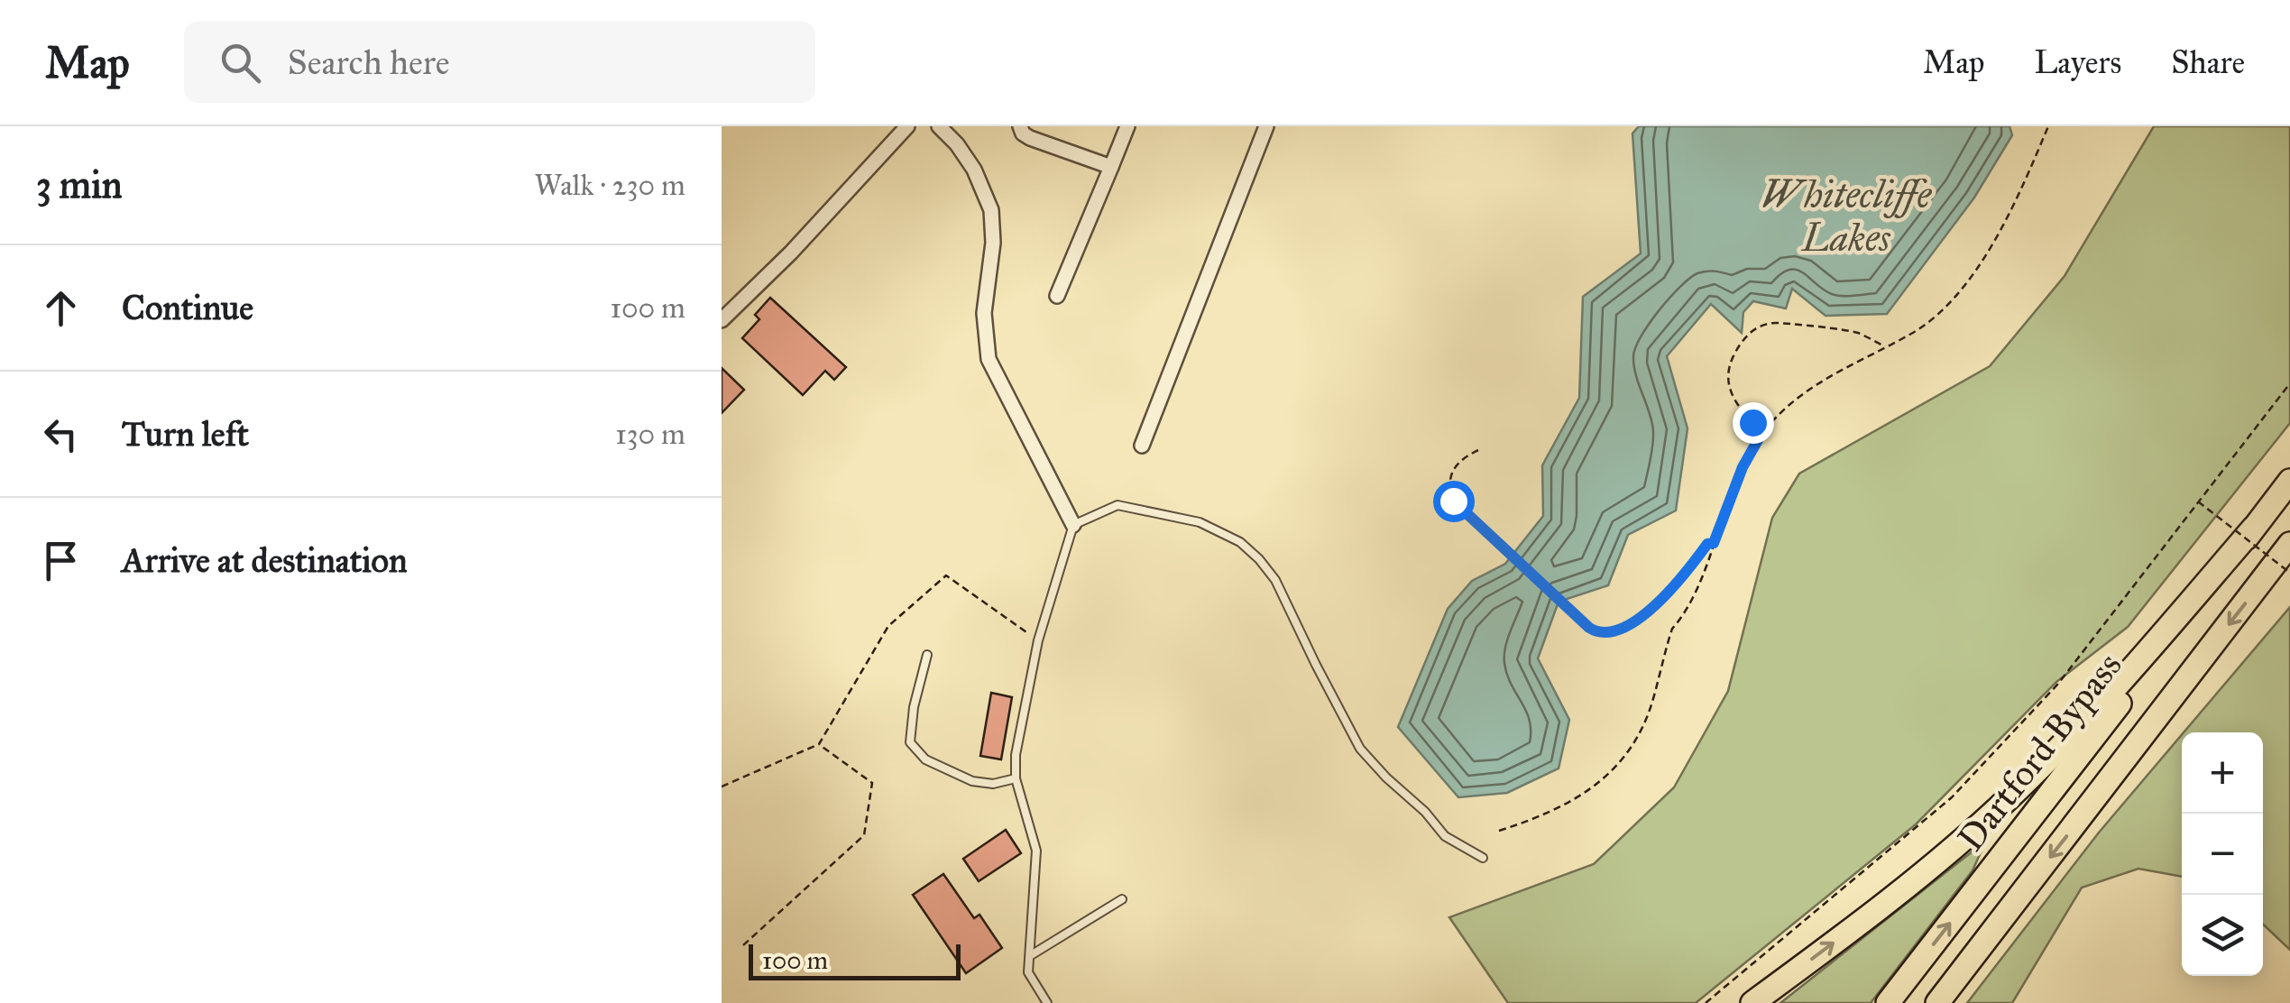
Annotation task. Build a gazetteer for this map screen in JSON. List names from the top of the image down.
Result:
{
  "streets": {
    "highway": ["Dartford Bypass"]
  },
  "water": ["Whitecliffe Lakes"],
  "scale_bar": "100 m",
  "page": {
    "header": "Map",
    "search": "Search here",
    "nav": ["Map", "Layers", "Share"],
    "heading": ["3 min", "Walk · 230 m"],
    "list": [
      ["Continue", "100 m"],
      ["Turn left", "130 m"],
      "Arrive at destination"
    ],
    "map_buttons": ["+", "−"],
    "scale": "100 m"
  }
}
